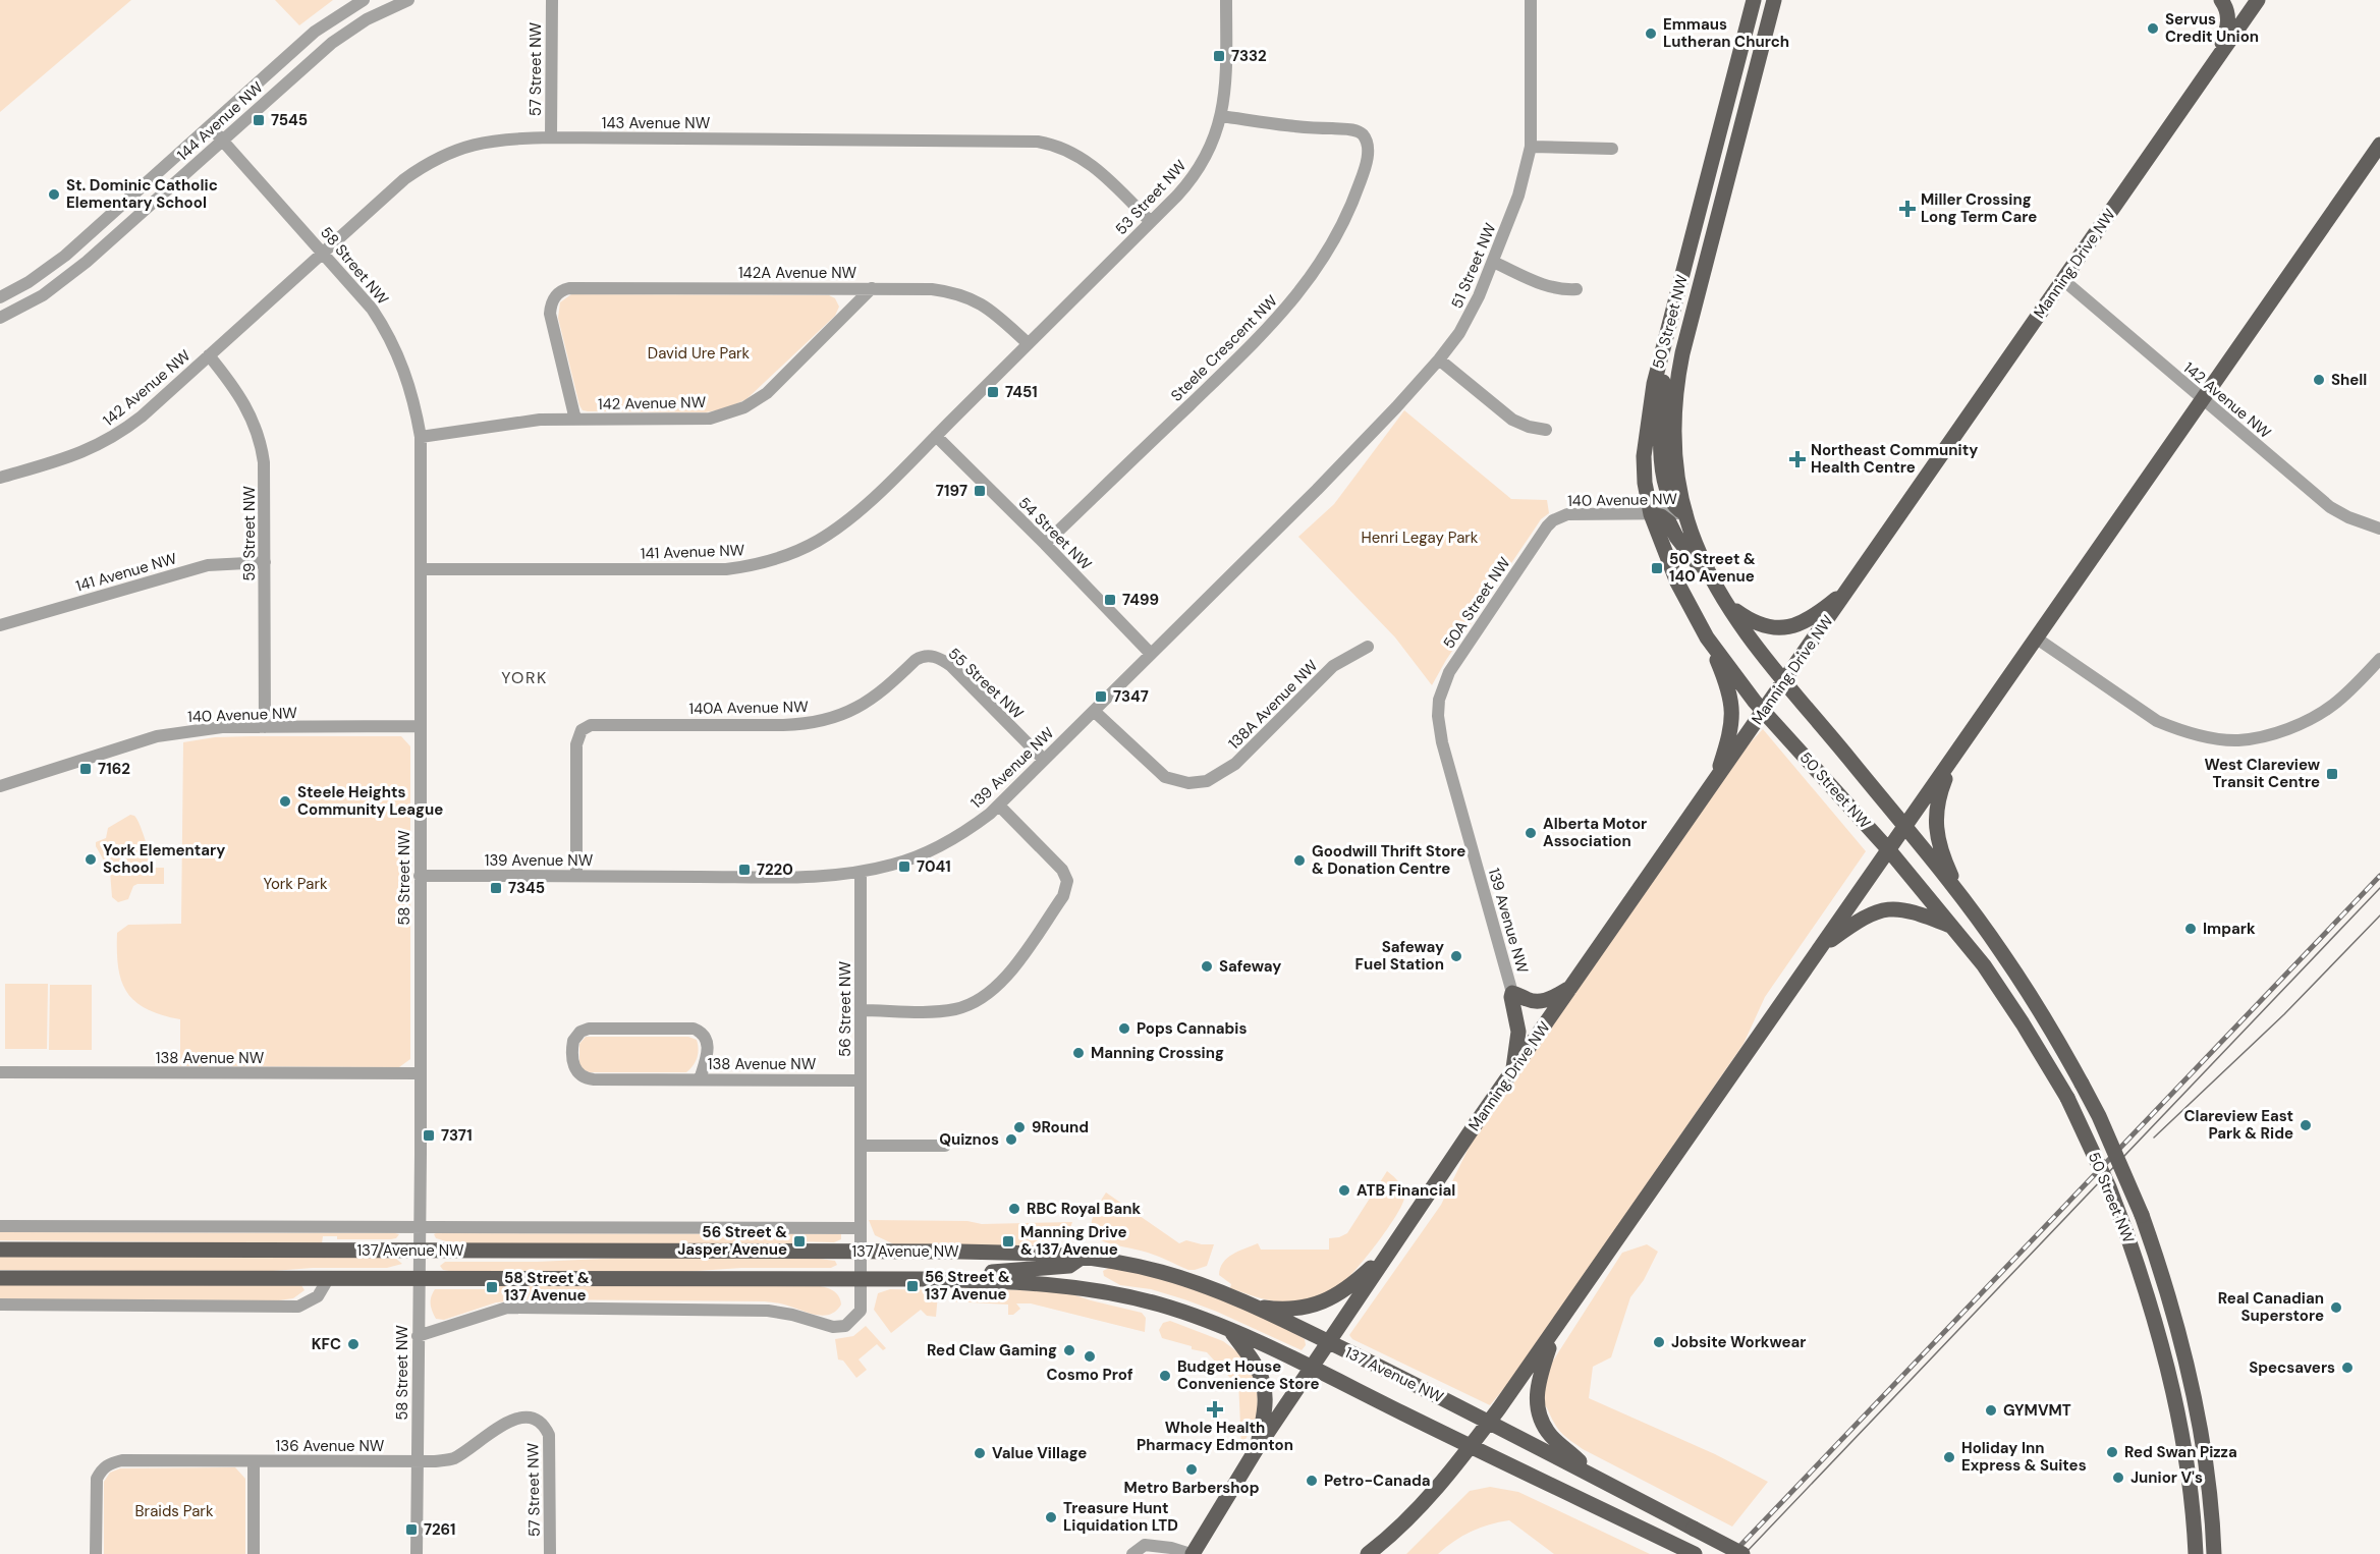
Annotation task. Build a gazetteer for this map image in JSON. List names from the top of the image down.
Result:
{
  "streets": {
    "main road": ["Manning Drive NW", "50 Street NW", "137 Avenue NW"],
    "street": [
      "57 Street NW",
      "144 Avenue NW",
      "143 Avenue NW",
      "53 Street NW",
      "58 Street NW",
      "51 Street NW",
      "142A Avenue NW",
      "Steele Crescent NW",
      "142 Avenue NW",
      "140 Avenue NW",
      "59 Street NW",
      "54 Street NW",
      "141 Avenue NW",
      "50A Street NW",
      "55 Street NW",
      "138A Avenue NW",
      "140A Avenue NW",
      "139 Avenue NW",
      "56 Street NW",
      "138 Avenue NW",
      "136 Avenue NW"
    ]
  },
  "crossings": [
    ["57 Street NW", "143 Avenue NW"],
    ["57 Street NW", "136 Avenue NW"],
    ["144 Avenue NW", "58 Street NW"],
    ["143 Avenue NW", "53 Street NW"],
    ["143 Avenue NW", "58 Street NW"],
    ["143 Avenue NW", "142 Avenue NW"],
    ["143 Avenue NW", "59 Street NW"],
    ["53 Street NW", "142A Avenue NW"],
    ["53 Street NW", "Steele Crescent NW"],
    ["53 Street NW", "141 Avenue NW"],
    ["Manning Drive NW", "50 Street NW"],
    ["Manning Drive NW", "142 Avenue NW"],
    ["Manning Drive NW", "137 Avenue NW"],
    ["58 Street NW", "142 Avenue NW"],
    ["58 Street NW", "140 Avenue NW"],
    ["58 Street NW", "141 Avenue NW"],
    ["58 Street NW", "139 Avenue NW"],
    ["58 Street NW", "138 Avenue NW"],
    ["58 Street NW", "137 Avenue NW"],
    ["58 Street NW", "136 Avenue NW"],
    ["51 Street NW", "139 Avenue NW"],
    ["142A Avenue NW", "142 Avenue NW"],
    ["142A Avenue NW", "141 Avenue NW"],
    ["50 Street NW", "140 Avenue NW"],
    ["Steele Crescent NW", "54 Street NW"],
    ["142 Avenue NW", "59 Street NW"],
    ["140 Avenue NW", "59 Street NW"],
    ["140 Avenue NW", "50A Street NW"],
    ["59 Street NW", "141 Avenue NW"],
    ["54 Street NW", "141 Avenue NW"],
    ["54 Street NW", "139 Avenue NW"],
    ["50A Street NW", "139 Avenue NW"],
    ["55 Street NW", "140A Avenue NW"],
    ["55 Street NW", "139 Avenue NW"],
    ["138A Avenue NW", "139 Avenue NW"],
    ["140A Avenue NW", "139 Avenue NW"],
    ["139 Avenue NW", "56 Street NW"],
    ["56 Street NW", "138 Avenue NW"],
    ["56 Street NW", "137 Avenue NW"]
  ],
  "districts": ["YORK"],
  "parks": [
    "David Ure Park",
    "Henri Legay Park",
    "York Park",
    "Braids Park"
  ],
  "places": {
    "other": [
      "Servus Credit Union",
      "Emmaus Lutheran Church",
      "St. Dominic Catholic Elementary School",
      "Shell",
      "Steele Heights Community League",
      "Alberta Motor Association",
      "York Elementary School",
      "Goodwill Thrift Store & Donation Centre",
      "Impark",
      "Safeway Fuel Station",
      "Safeway",
      "Pops Cannabis",
      "Manning Crossing",
      "Clareview East Park & Ride",
      "9Round",
      "Quiznos",
      "ATB Financial",
      "RBC Royal Bank",
      "Real Canadian Superstore",
      "Jobsite Workwear",
      "KFC",
      "Red Claw Gaming",
      "Cosmo Prof",
      "Specsavers",
      "Budget House Convenience Store",
      "GYMVMT",
      "Red Swan Pizza",
      "Value Village",
      "Holiday Inn Express & Suites",
      "Metro Barbershop",
      "Junior V's",
      "Petro-Canada",
      "Treasure Hunt Liquidation LTD"
    ],
    "transit": [
      "7332",
      "7545",
      "7451",
      "7197",
      "50 Street & 140 Avenue",
      "7499",
      "7347",
      "7162",
      "West Clareview Transit Centre",
      "7041",
      "7220",
      "7345",
      "7371",
      "56 Street & Jasper Avenue",
      "Manning Drive & 137 Avenue",
      "56 Street & 137 Avenue",
      "58 Street & 137 Avenue",
      "7261"
    ],
    "health": ["Miller Crossing Long Term Care", "Northeast Community Health Centre", "Whole Health Pharmacy Edmonton"]
  }
}
